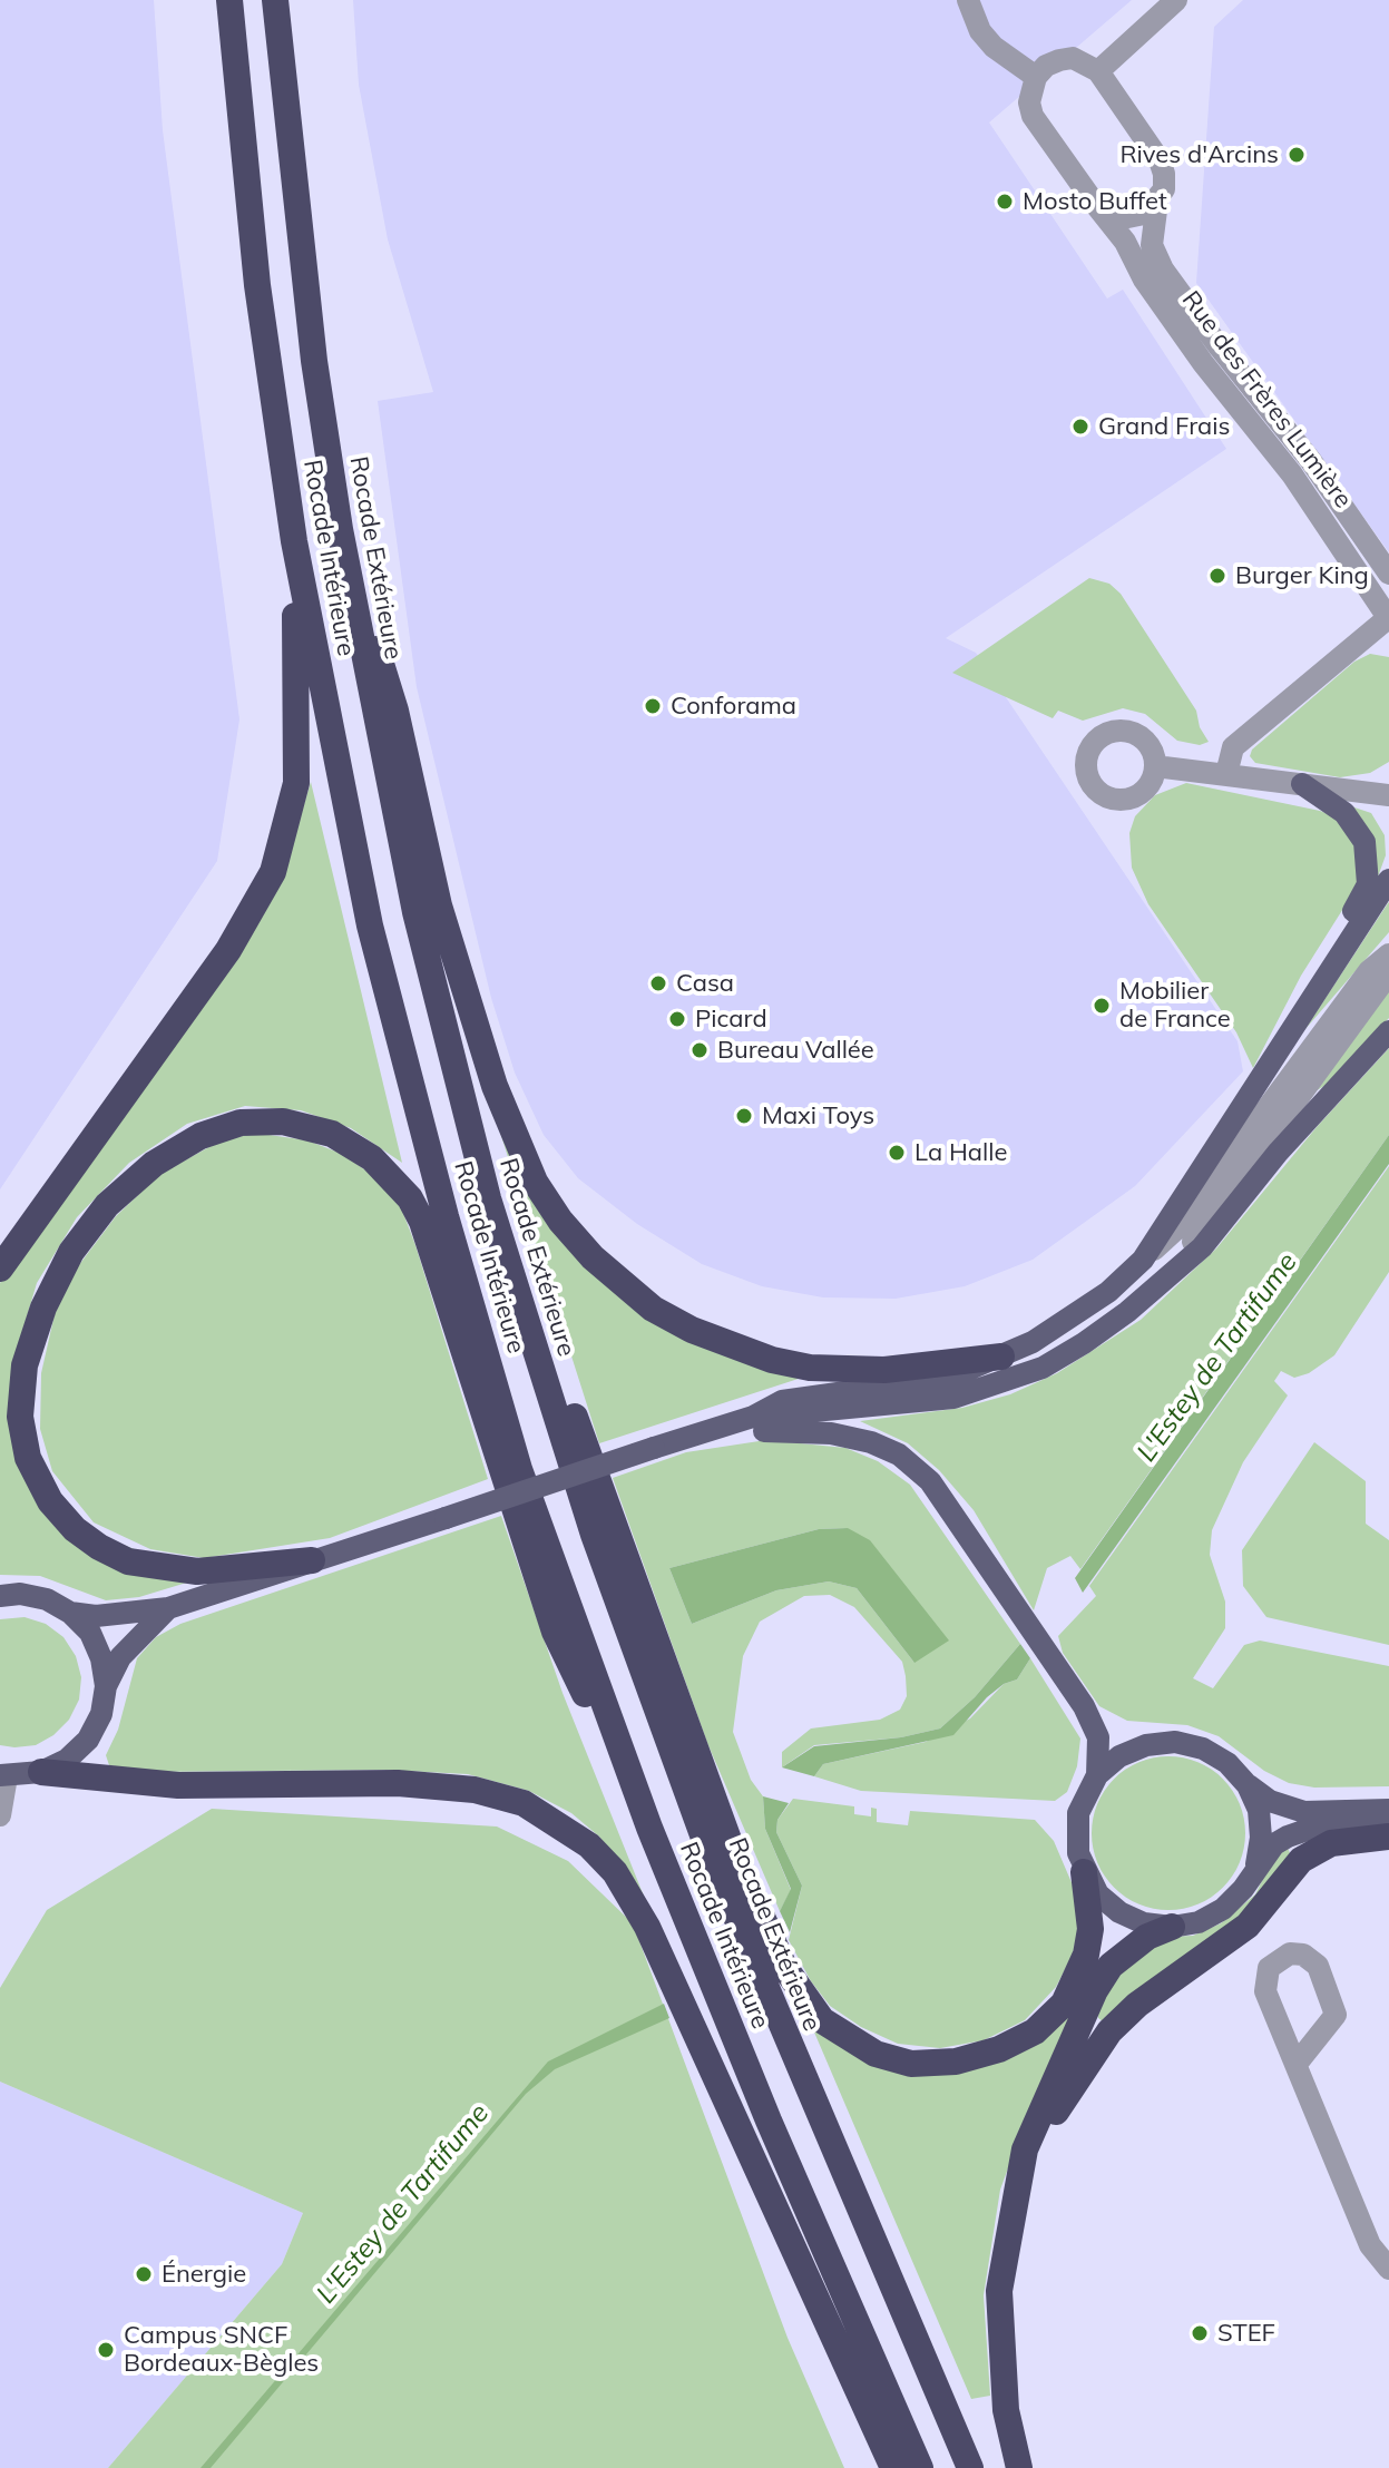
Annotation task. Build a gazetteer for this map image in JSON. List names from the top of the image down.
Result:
{
  "streets": {
    "highway": ["Rocade Intérieure", "Rocade Extérieure"],
    "street": ["Rue des Frères Lumière"]
  },
  "water": ["L'Estey de Tartifume"],
  "places": [
    "Rives d'Arcins",
    "Mosto Buffet",
    "Grand Frais",
    "Burger King",
    "Conforama",
    "Casa",
    "Mobilier de France",
    "Picard",
    "Bureau Vallée",
    "Maxi Toys",
    "La Halle",
    "Énergie",
    "STEF",
    "Campus SNCF Bordeaux-Bègles"
  ]
}
